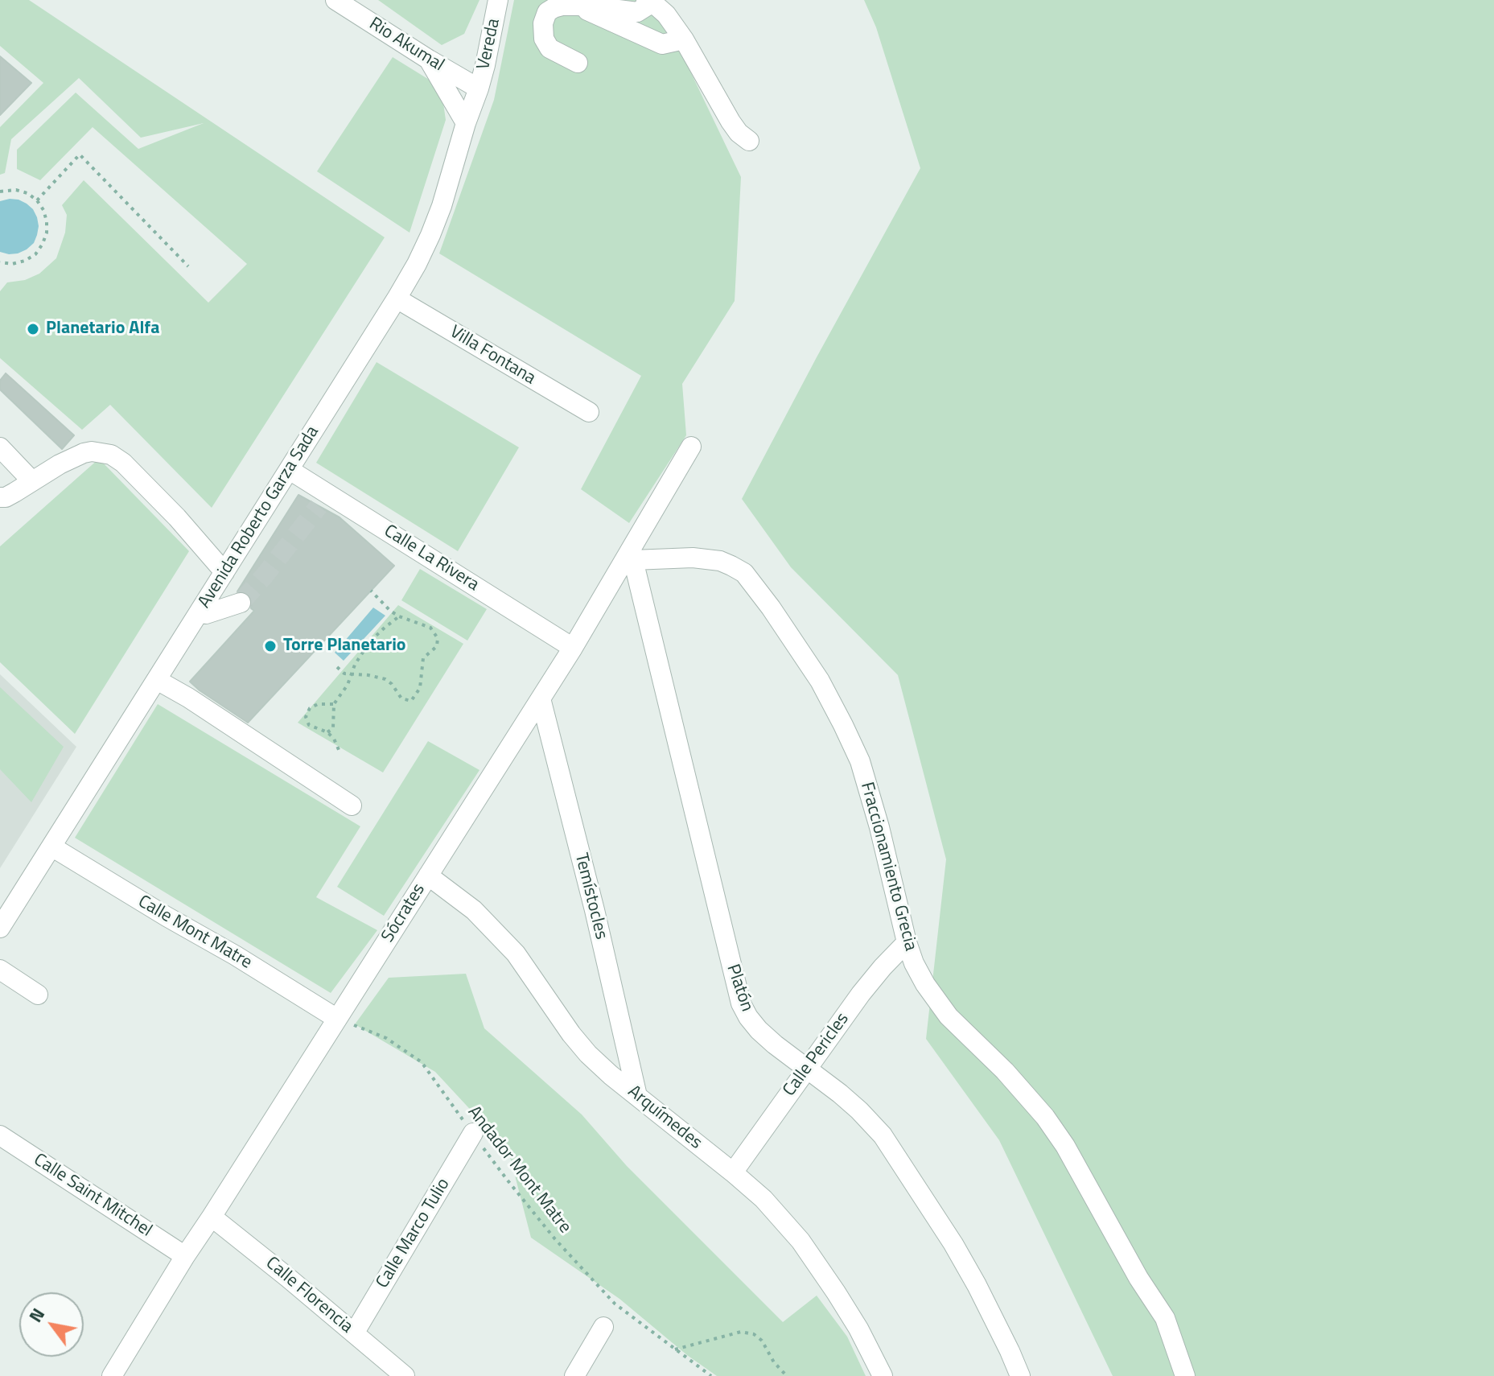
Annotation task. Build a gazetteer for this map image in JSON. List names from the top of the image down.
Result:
{
  "streets": {
    "street": [
      "Vereda",
      "Rio Akumal",
      "Villa Fontana",
      "Avenida Roberto Garza Sada",
      "Calle La Rivera",
      "Fraccionamiento Grecia",
      "Temístocles",
      "Sócrates",
      "Calle Mont Matre",
      "Platón",
      "Calle Pericles",
      "Arquímedes",
      "Calle Saint Mitchel",
      "Calle Marco Tulio",
      "Calle Florencia"
    ],
    "path": ["Andador Mont Matre"]
  },
  "crossings": [
    ["Vereda", "Rio Akumal"],
    ["Vereda", "Avenida Roberto Garza Sada"],
    ["Rio Akumal", "Avenida Roberto Garza Sada"],
    ["Villa Fontana", "Avenida Roberto Garza Sada"],
    ["Avenida Roberto Garza Sada", "Calle La Rivera"],
    ["Avenida Roberto Garza Sada", "Calle Mont Matre"],
    ["Calle La Rivera", "Sócrates"],
    ["Fraccionamiento Grecia", "Sócrates"],
    ["Fraccionamiento Grecia", "Platón"],
    ["Fraccionamiento Grecia", "Calle Pericles"],
    ["Temístocles", "Sócrates"],
    ["Temístocles", "Arquímedes"],
    ["Sócrates", "Calle Mont Matre"],
    ["Sócrates", "Platón"],
    ["Sócrates", "Arquímedes"],
    ["Sócrates", "Andador Mont Matre"],
    ["Sócrates", "Calle Saint Mitchel"],
    ["Sócrates", "Calle Florencia"],
    ["Calle Mont Matre", "Andador Mont Matre"],
    ["Platón", "Calle Pericles"],
    ["Calle Pericles", "Arquímedes"],
    ["Andador Mont Matre", "Calle Marco Tulio"],
    ["Calle Marco Tulio", "Calle Florencia"]
  ],
  "places": ["Planetario Alfa", "Torre Planetario"],
  "north": "top left"
}
